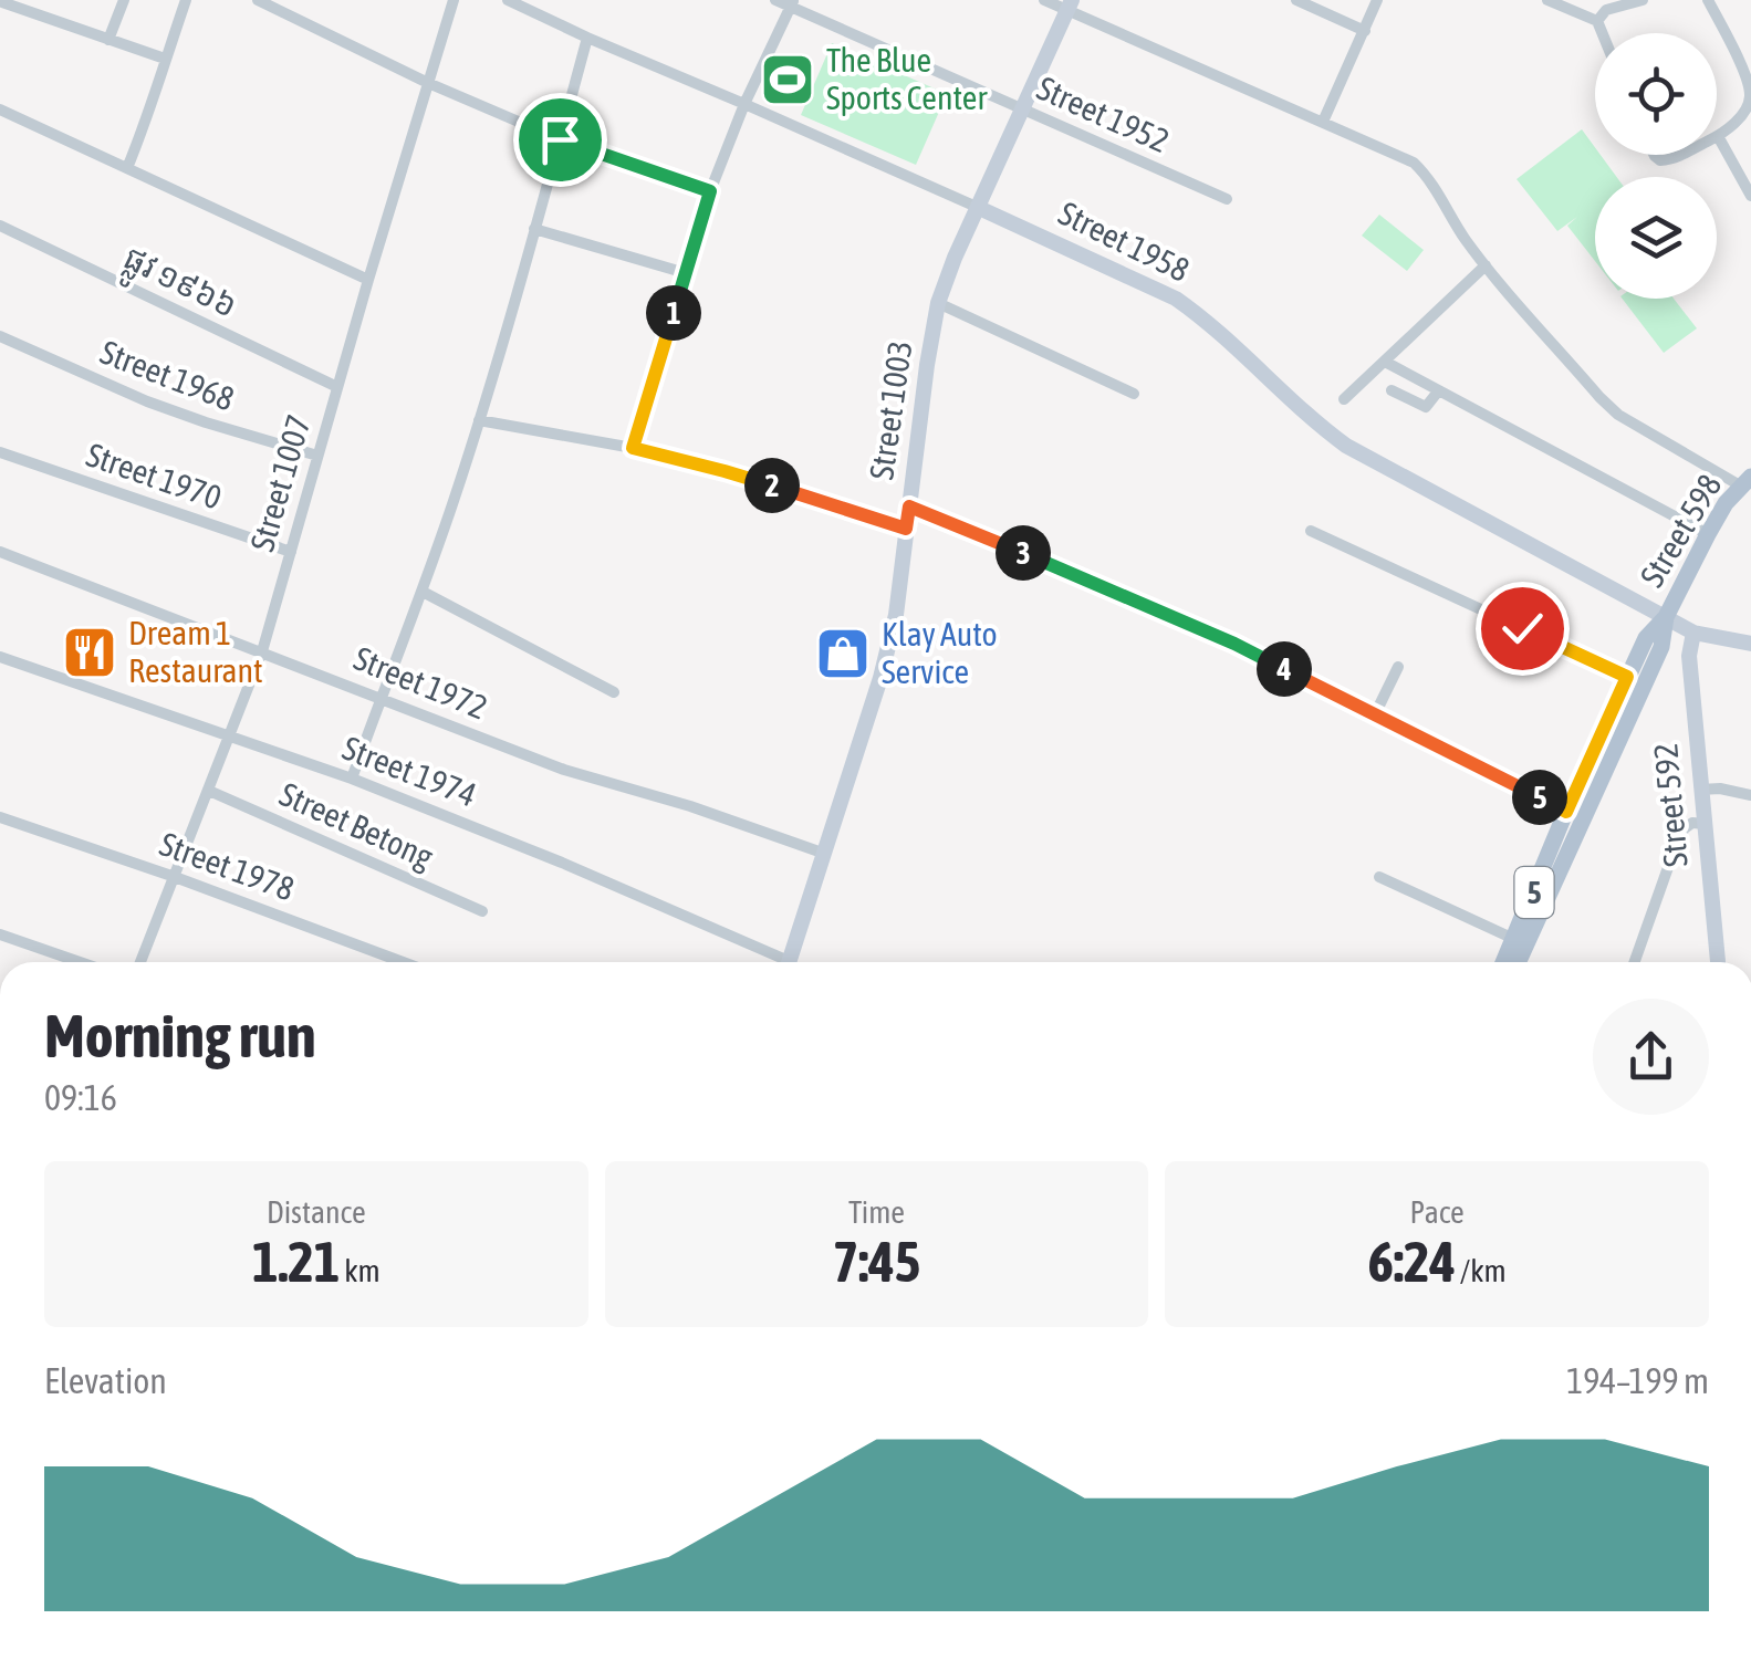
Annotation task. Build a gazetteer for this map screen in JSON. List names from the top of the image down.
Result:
{
  "streets": {
    "main road": ["Street 598", "5"],
    "street": [
      "Street 1952",
      "Street 1958",
      "ផ្លូវ ១៩៦៦",
      "Street 1968",
      "Street 1003",
      "Street 1970",
      "Street 1007",
      "Street 1972",
      "Street 1974",
      "Street 592",
      "Street Betong",
      "Street 1978"
    ]
  },
  "crossings": [
    ["Street 1952", "Street 1003"],
    ["Street 1958", "Street 1003"],
    ["Street 1958", "Street 598"],
    ["Street 1958", "Street 592"],
    ["ផ្លូវ ១៩៦៦", "Street 1007"],
    ["Street 1968", "Street 1007"],
    ["Street 1003", "Street 1972"],
    ["Street 1970", "Street 1007"],
    ["Street 1007", "Street 1972"],
    ["Street 1007", "Street 1974"],
    ["Street 1007", "Street Betong"],
    ["Street 1007", "Street 1978"]
  ],
  "places": {
    "sports": ["The Blue Sports Center"],
    "restaurant": ["Dream 1 Restaurant"],
    "shop": ["Klay Auto Service"]
  },
  "page": {
    "pins": [
      "1",
      "2",
      "3",
      "4",
      "5"
    ],
    "heading": ["Morning run", "09:16"],
    "stats": [
      ["Distance", "1.21 km"],
      ["Time", "7:45"],
      ["Pace", "6:24 /km"]
    ],
    "chart": ["Elevation", "194–199 m"]
  }
}
